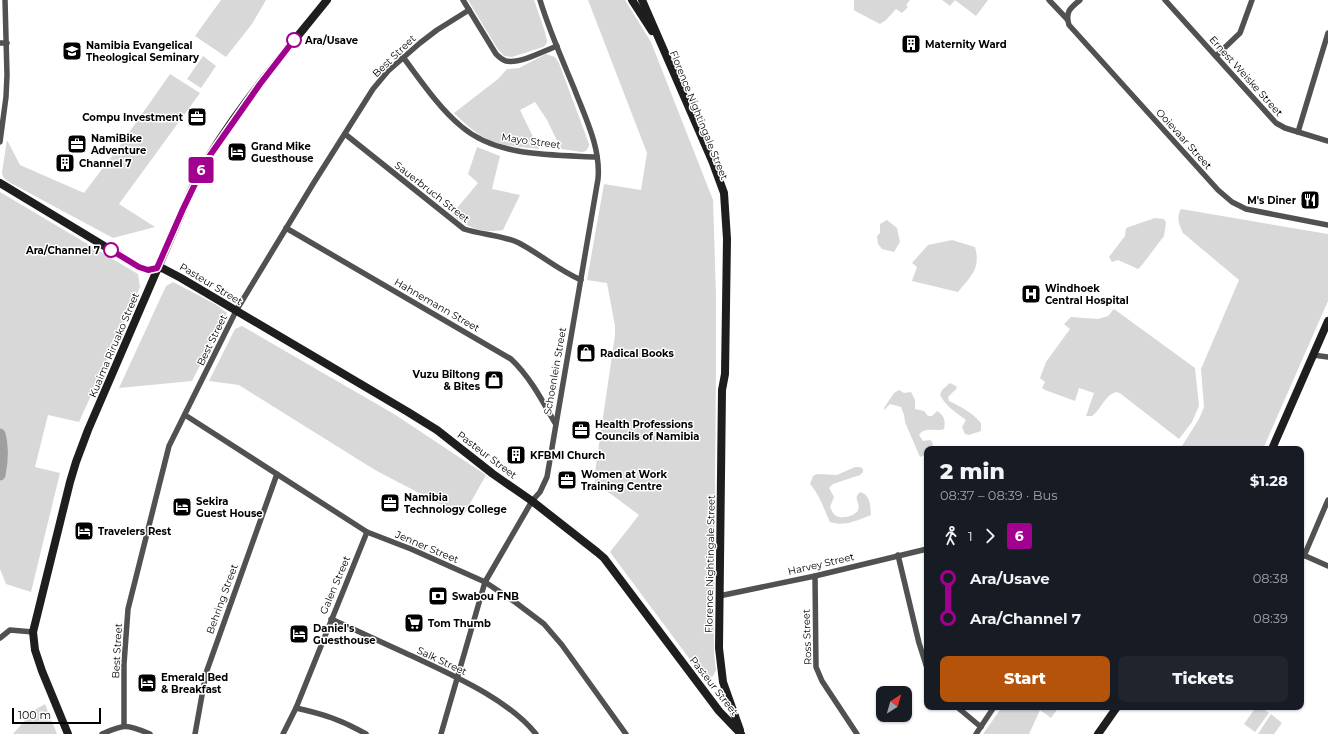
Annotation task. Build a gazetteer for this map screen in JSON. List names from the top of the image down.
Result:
{
  "streets": {
    "main road": ["Florence Nightingale Street", "Pasteur Street", "Kuaima Riruako Street"],
    "street": [
      "Best Street",
      "Ernest Weiske Street",
      "Ooievaar Street",
      "Mayo Street",
      "Sauerbruch Street",
      "Hahnemann Street",
      "Schoenlein Street",
      "Jenner Street",
      "Harvey Street",
      "Galen Street",
      "Behring Street",
      "Ross Street",
      "Salk Street"
    ]
  },
  "crossings": [
    ["Best Street", "Mayo Street"],
    ["Best Street", "Sauerbruch Street"],
    ["Best Street", "Pasteur Street"],
    ["Best Street", "Hahnemann Street"],
    ["Best Street", "Jenner Street"],
    ["Florence Nightingale Street", "Pasteur Street"],
    ["Florence Nightingale Street", "Harvey Street"],
    ["Mayo Street", "Schoenlein Street"],
    ["Sauerbruch Street", "Schoenlein Street"],
    ["Pasteur Street", "Kuaima Riruako Street"],
    ["Pasteur Street", "Schoenlein Street"],
    ["Hahnemann Street", "Schoenlein Street"],
    ["Schoenlein Street", "Jenner Street"],
    ["Schoenlein Street", "Salk Street"],
    ["Jenner Street", "Galen Street"],
    ["Jenner Street", "Behring Street"],
    ["Harvey Street", "Ross Street"],
    ["Galen Street", "Salk Street"]
  ],
  "places": {
    "other": ["Ara/Usave", "Ara/Channel 7"],
    "building": ["Maternity Ward", "Channel 7", "KFBMI Church"],
    "school or university": ["Namibia Evangelical Theological Seminary"],
    "office": [
      "Compu Investment",
      "NamiBike Adventure",
      "Health Professions Councils of Namibia",
      "Women at Work Training Centre",
      "Namibia Technology College"
    ],
    "hotel": [
      "Grand Mike Guesthouse",
      "Sekira Guest House",
      "Travelers Rest",
      "Daniel's Guesthouse",
      "Emerald Bed & Breakfast"
    ],
    "restaurant": ["M's Diner"],
    "hospital": ["Windhoek Central Hospital"],
    "shop": ["Radical Books", "Vuzu Biltong & Bites"],
    "bank": ["Swabou FNB"],
    "supermarket": ["Tom Thumb"]
  },
  "lines": ["bus line 6"],
  "scale_bar": "100 m",
  "north": "top right",
  "page": {
    "on_map": "6",
    "heading": ["2 min", "08:37 – 08:39 · Bus", "$1.28"],
    "legs": ["1", "6"],
    "list": [
      {
        "name": "Ara/Usave",
        "value": "08:38"
      },
      {
        "name": "Ara/Channel 7",
        "value": "08:39"
      }
    ],
    "buttons": ["Start", "Tickets"],
    "scale": "100 m"
  }
}
